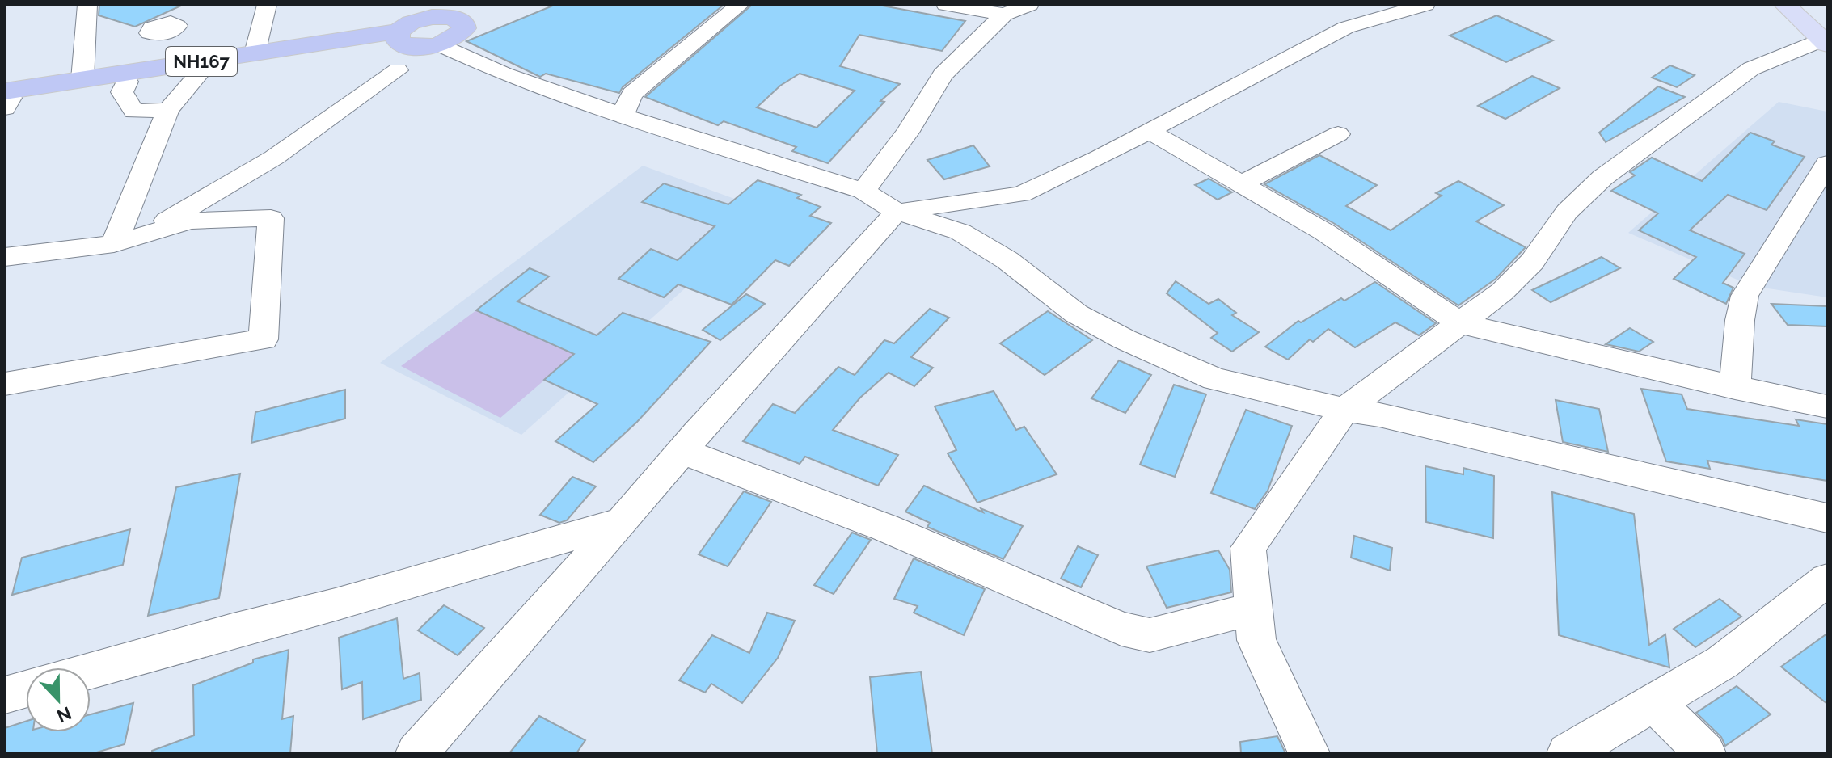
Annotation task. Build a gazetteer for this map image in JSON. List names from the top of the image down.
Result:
{
  "streets": {
    "highway": ["NH167"]
  },
  "north": "bottom"
}
